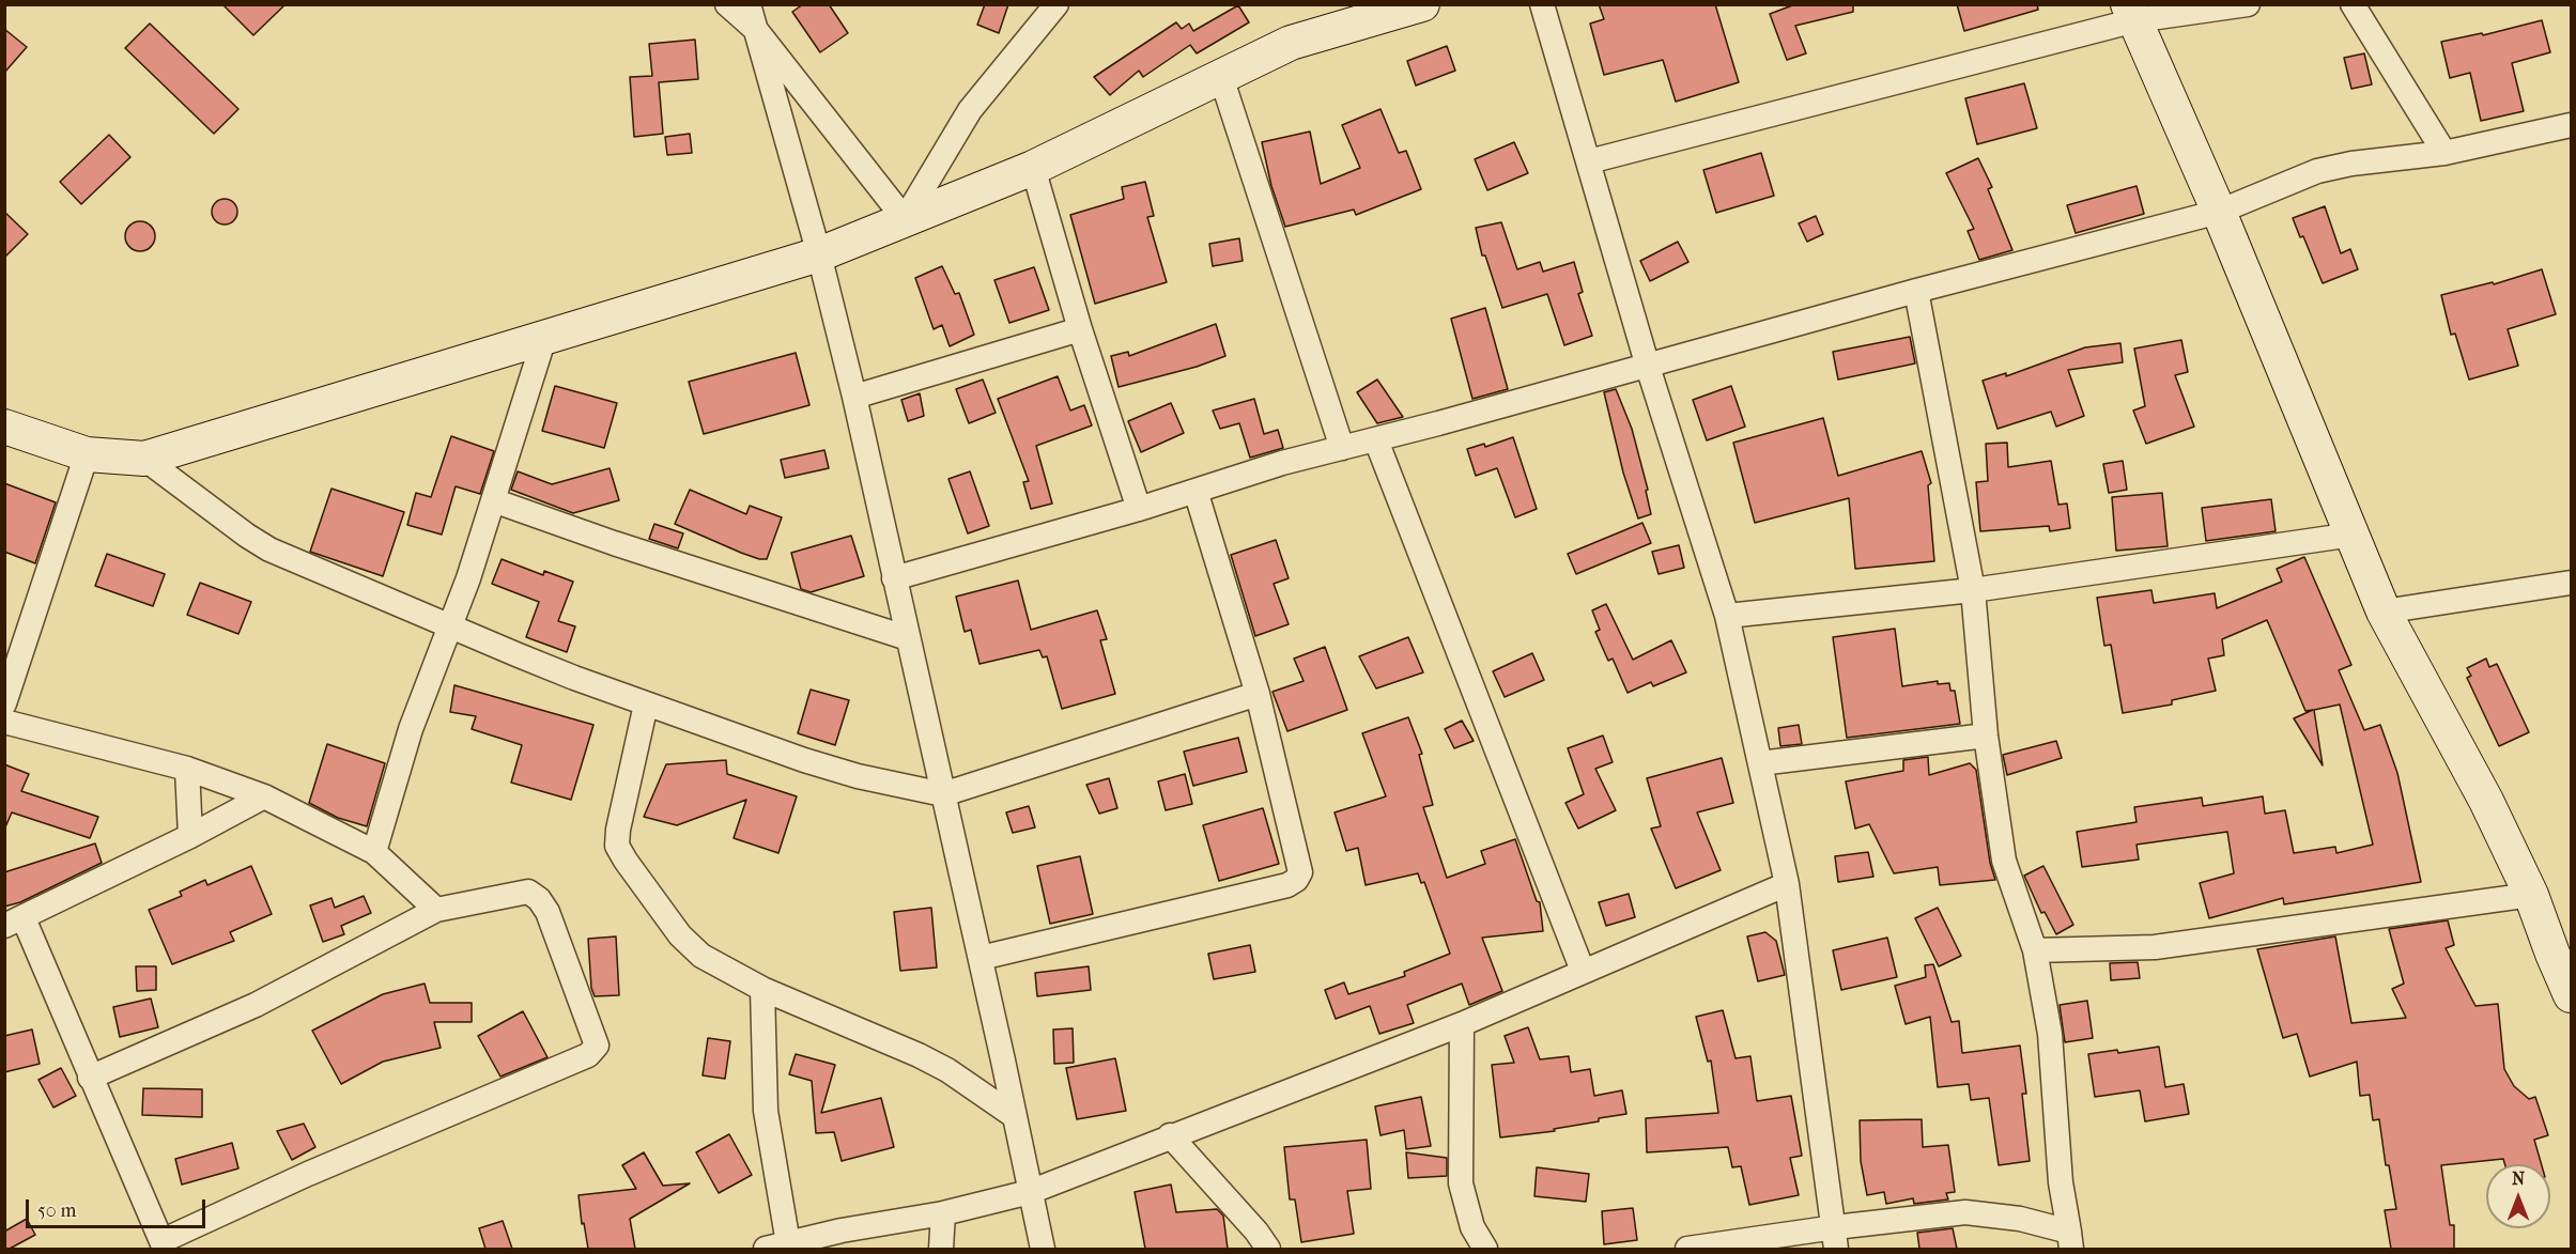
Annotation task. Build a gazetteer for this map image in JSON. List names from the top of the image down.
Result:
{
  "scale_bar": "50 m",
  "north": "top"
}
